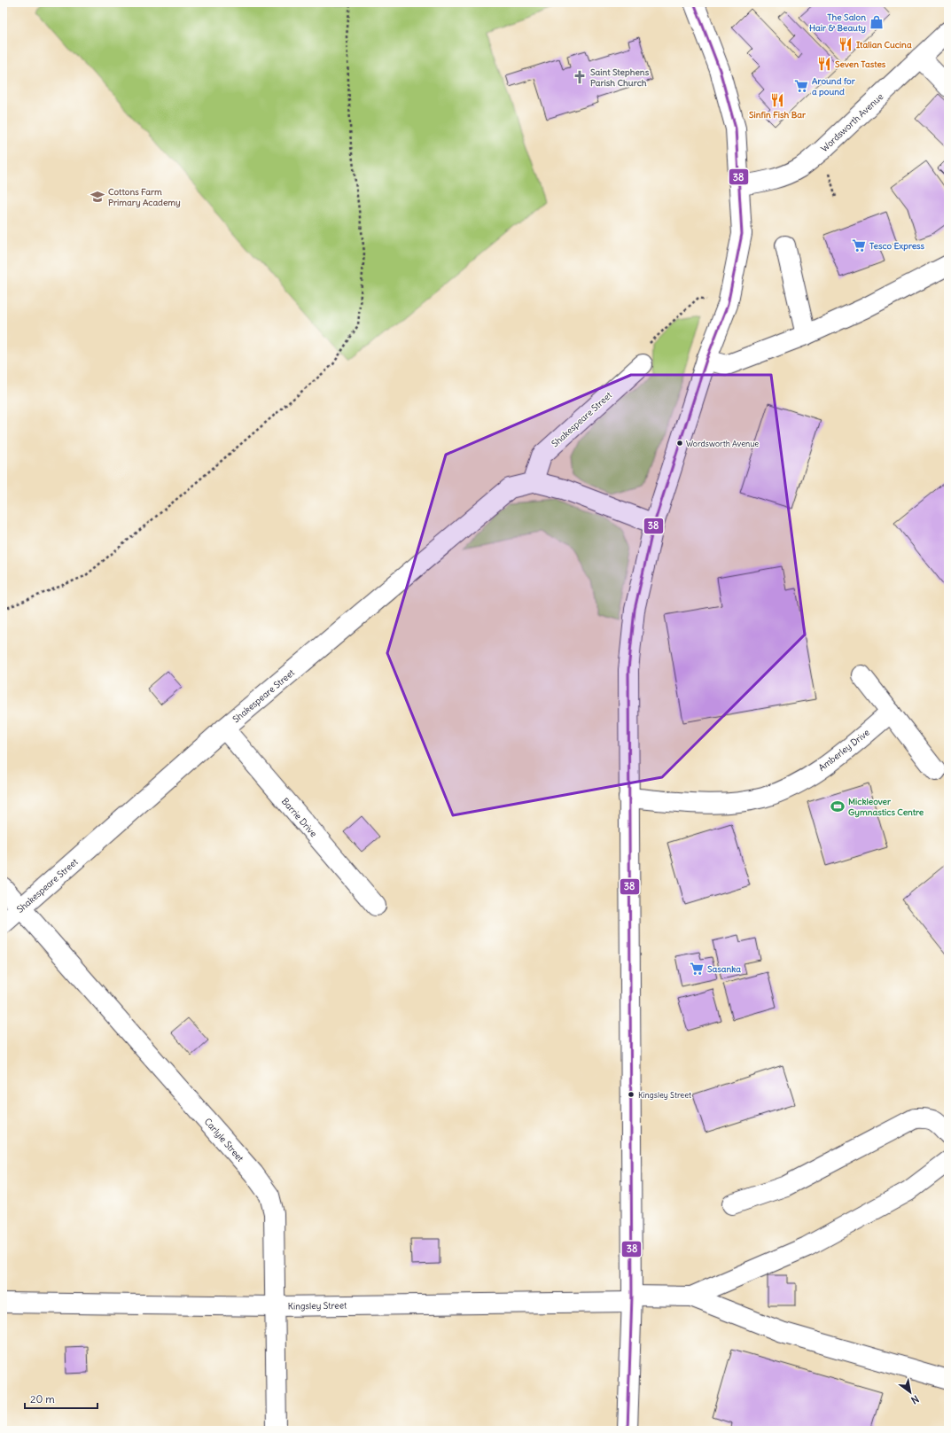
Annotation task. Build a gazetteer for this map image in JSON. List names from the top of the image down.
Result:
{
  "streets": {
    "street": [
      "Wordsworth Avenue",
      "Shakespeare Street",
      "Amberley Drive",
      "Barrie Drive",
      "Carlyle Street",
      "Kingsley Street"
    ]
  },
  "crossings": [
    ["Shakespeare Street", "Barrie Drive"],
    ["Shakespeare Street", "Carlyle Street"],
    ["Carlyle Street", "Kingsley Street"]
  ],
  "places": {
    "shop": ["The Salon Hair & Beauty"],
    "restaurant": ["Italian Cucina", "Seven Tastes", "Sinfin Fish Bar"],
    "church": ["Saint Stephens Parish Church"],
    "supermarket": ["Around for a pound", "Tesco Express", "Sasanka"],
    "school or university": ["Cottons Farm Primary Academy"],
    "other": ["Wordsworth Avenue", "Kingsley Street"],
    "sports": ["Mickleover Gymnastics Centre"]
  },
  "lines": ["transit line 38"],
  "scale_bar": "20 m",
  "north": "bottom right"
}
